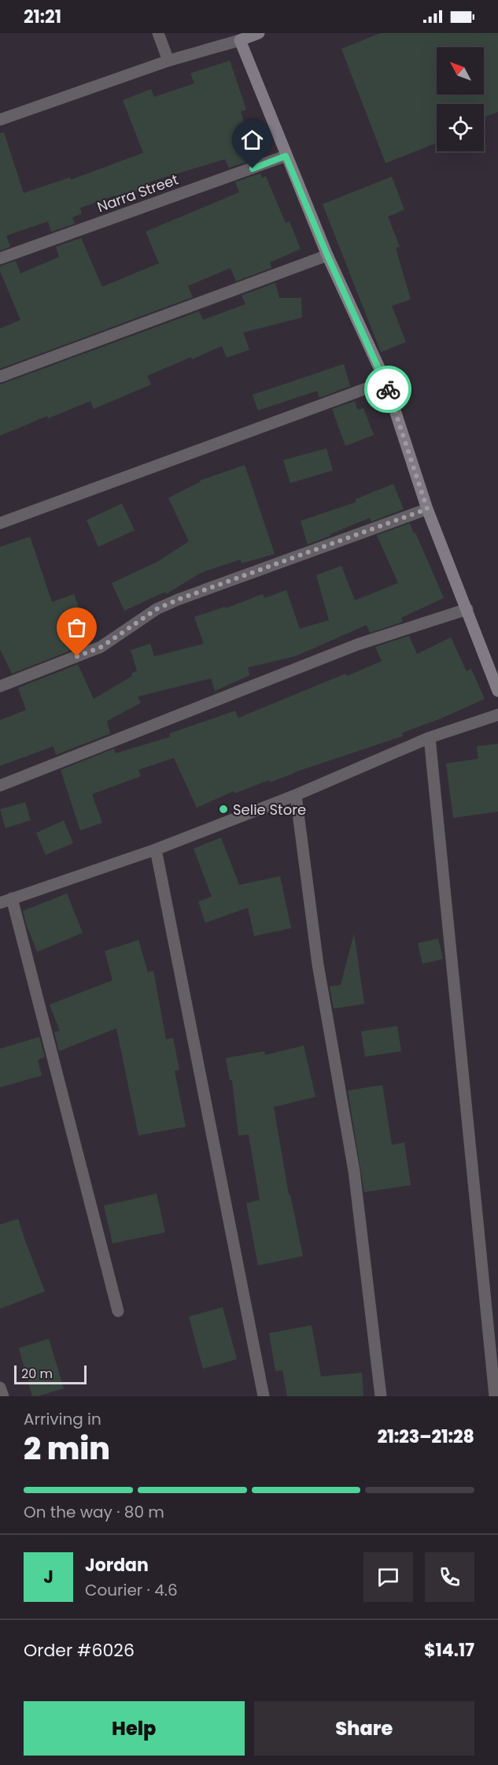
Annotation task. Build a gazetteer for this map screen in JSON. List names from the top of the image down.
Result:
{
  "streets": {
    "street": ["Narra Street"]
  },
  "places": ["Selie Store"],
  "scale_bar": "20 m",
  "north": "top left",
  "page": {
    "status": "21:21",
    "scale": "20 m",
    "heading": ["2 min", "Arriving in", "21:23–21:28"],
    "panel": [
      "Jordan",
      "Courier · 4.6",
      "Order #6026",
      "$14.17"
    ],
    "bar": "On the way · 80 m",
    "round": "J",
    "buttons": ["Help", "Share"]
  }
}
